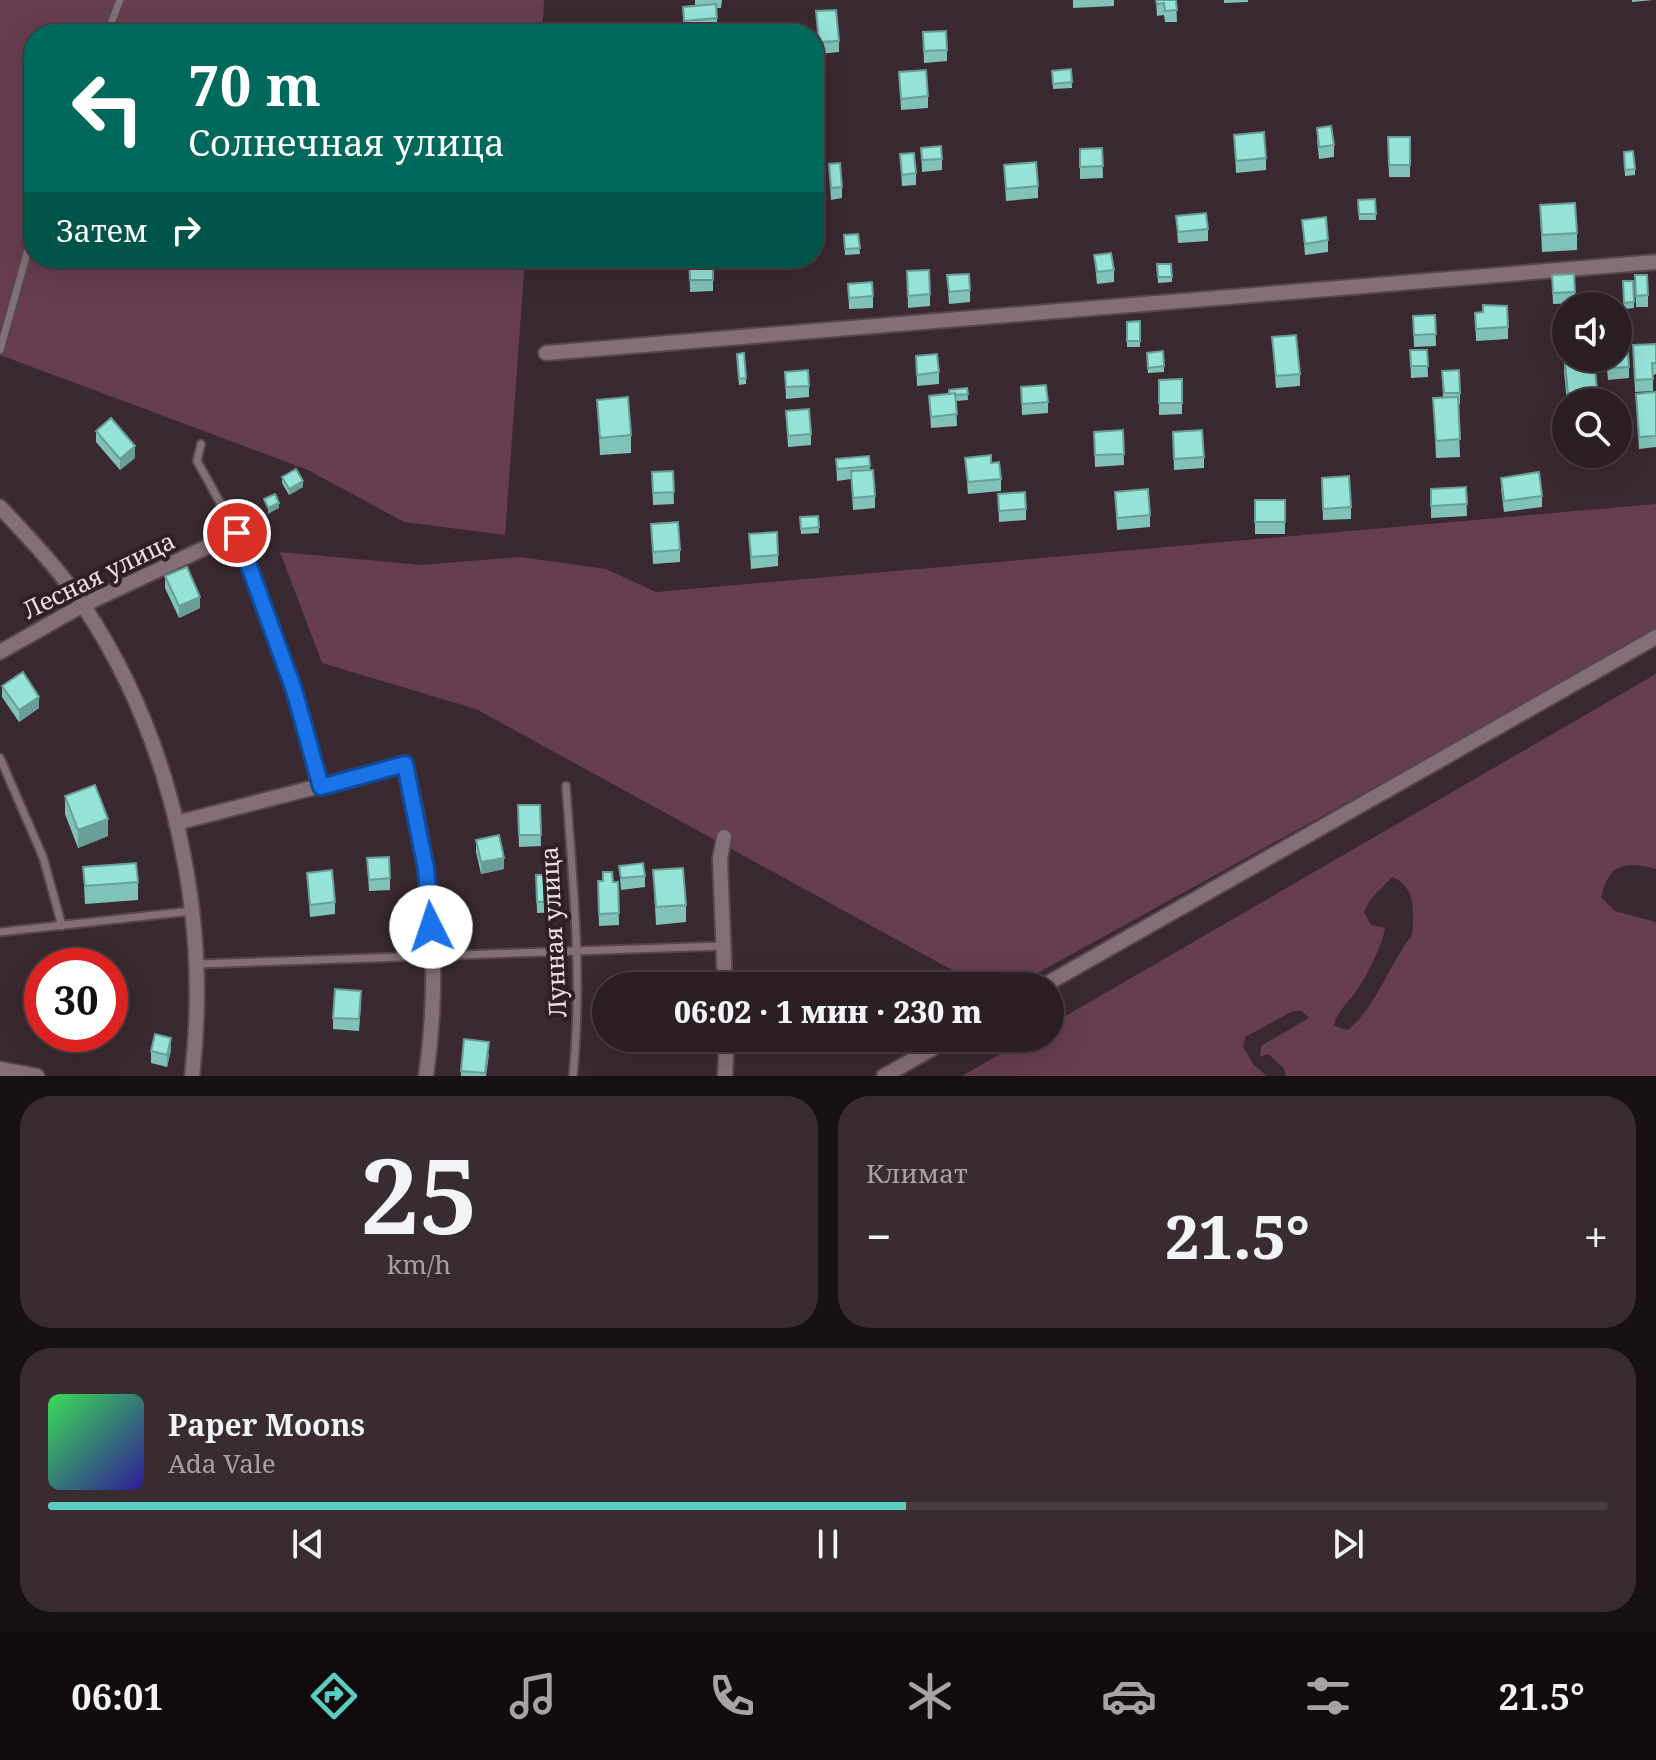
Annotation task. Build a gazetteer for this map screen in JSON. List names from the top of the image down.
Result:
{
  "streets": {
    "street": ["Лесная улица"],
    "lane": ["Лунная улица"]
  },
  "page": {
    "turn": ["70 m", "Солнечная улица"],
    "then": "Затем",
    "limit": "30",
    "trip": "06:02 · 1 мин · 230 m",
    "tile": [
      ["25", "km/h"],
      "Климат"
    ],
    "heat": ["−", "21.5°", "+"],
    "song": ["Paper Moons", "Ada Vale"],
    "tabs": ["06:01", "21.5°"]
  }
}
